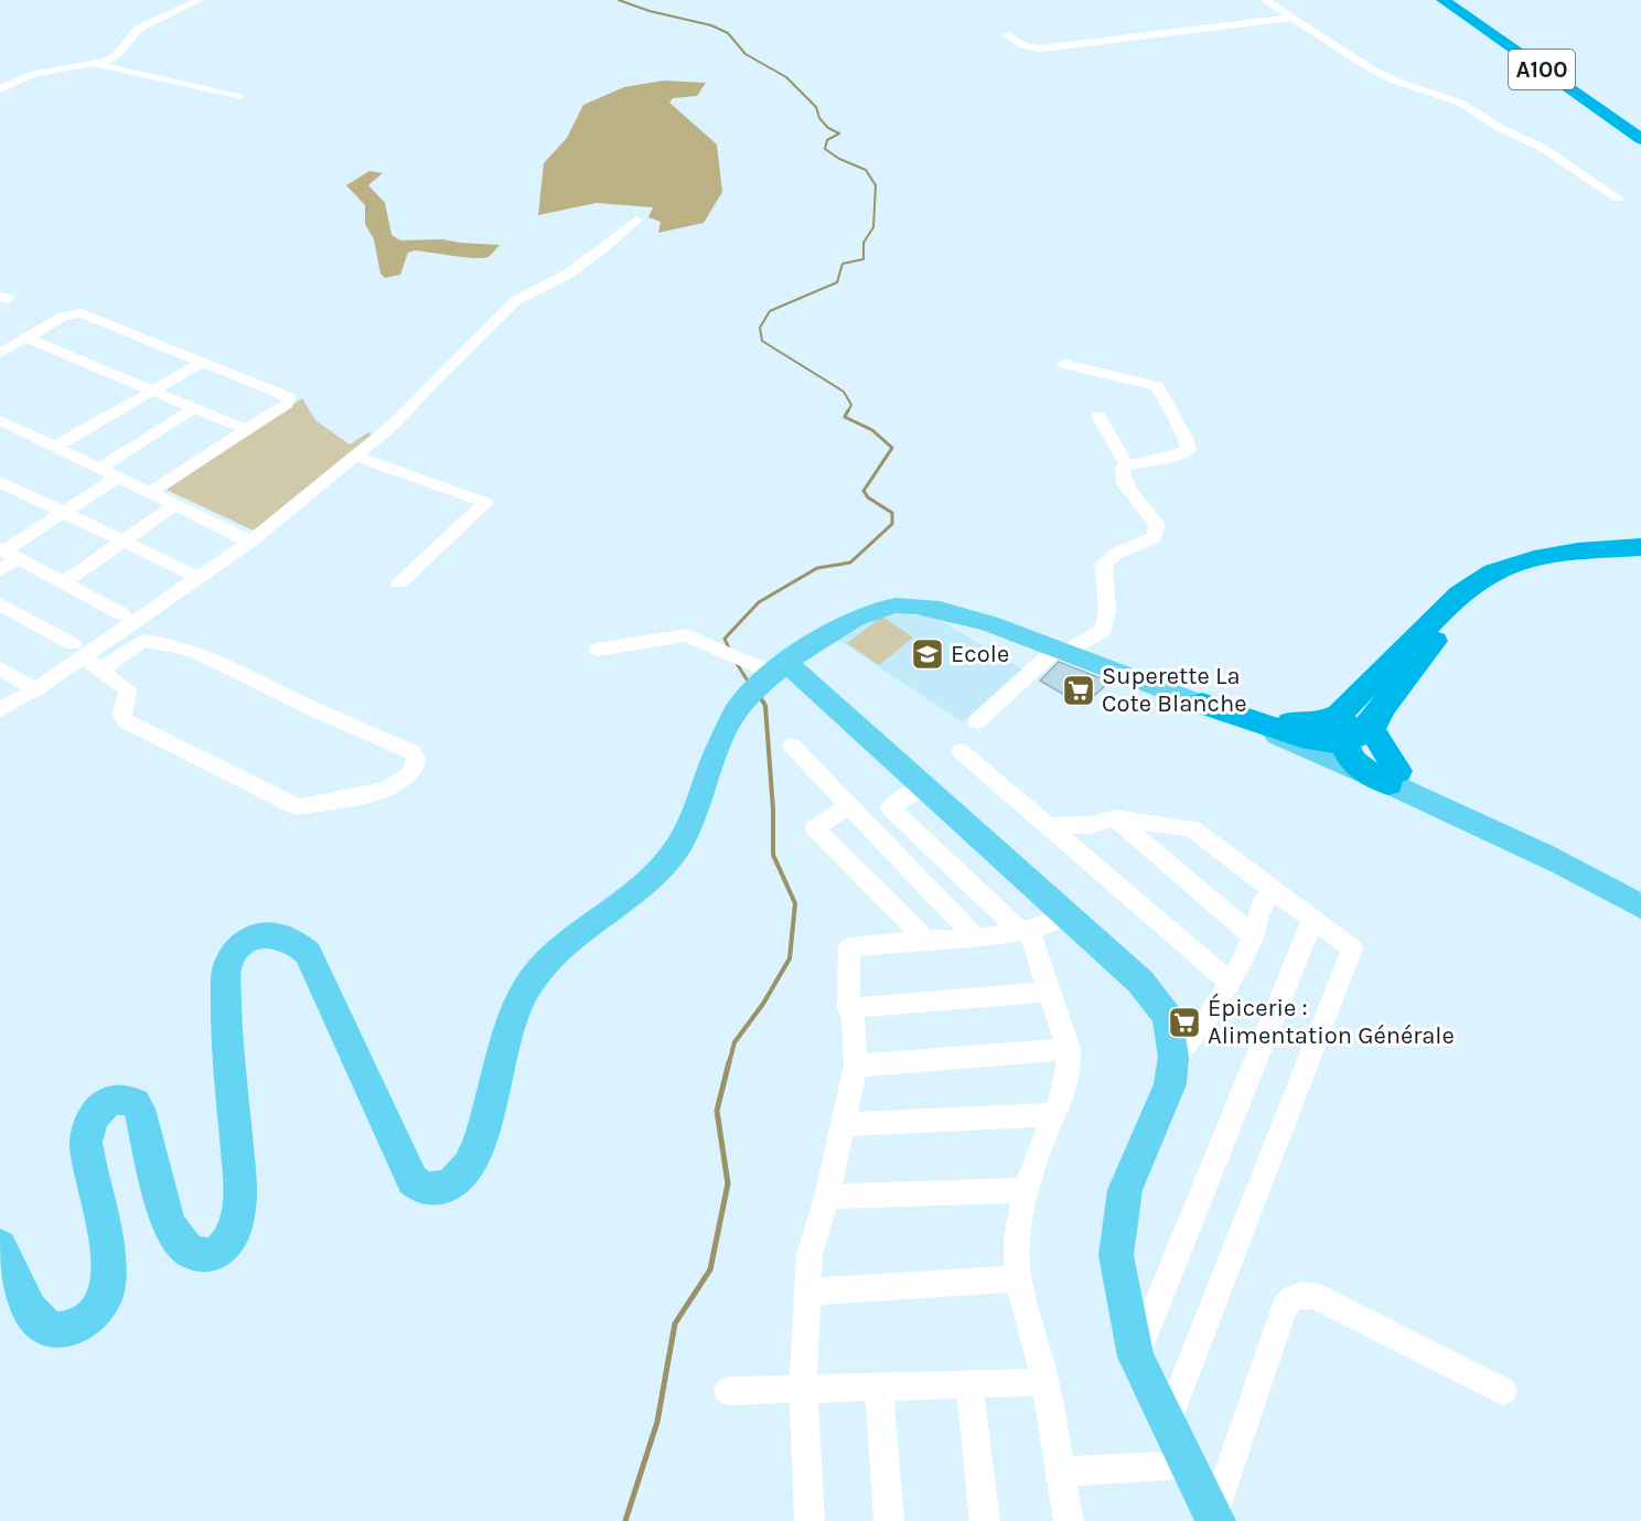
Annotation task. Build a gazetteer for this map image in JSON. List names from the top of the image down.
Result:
{
  "streets": {
    "highway": ["A100"]
  },
  "places": {
    "school or university": ["Ecole"],
    "supermarket": ["Superette La Cote Blanche", "Épicerie : Alimentation Générale"]
  }
}
